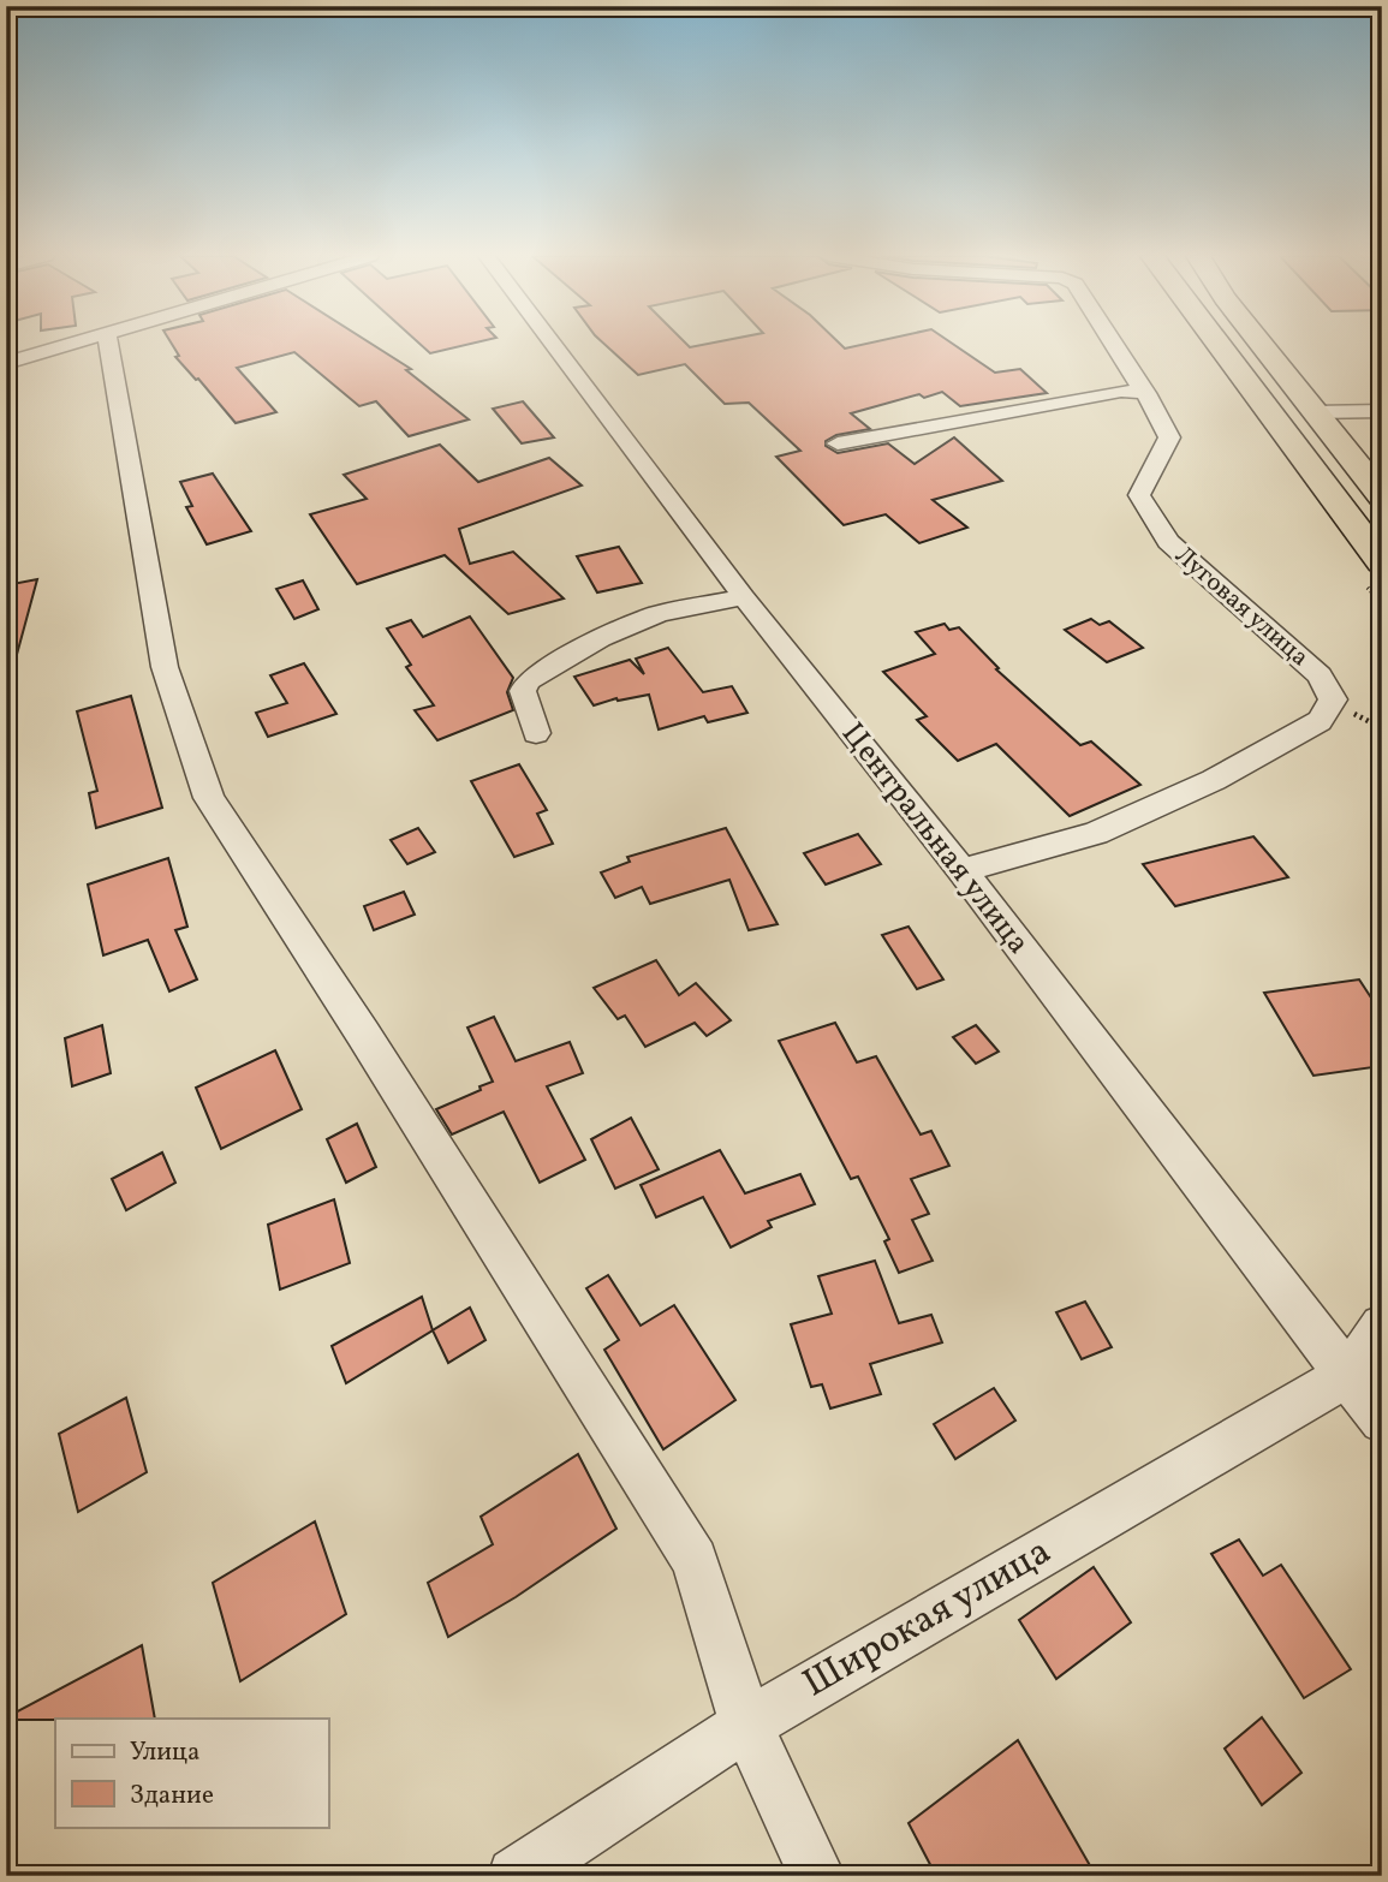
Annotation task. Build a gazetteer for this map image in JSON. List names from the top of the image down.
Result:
{
  "streets": {
    "street": ["Луговая улица", "Центральная улица", "Широкая улица"]
  },
  "crossings": [
    ["Луговая улица", "Центральная улица"],
    ["Центральная улица", "Широкая улица"]
  ],
  "legend": ["Улица", "Здание"]
}
